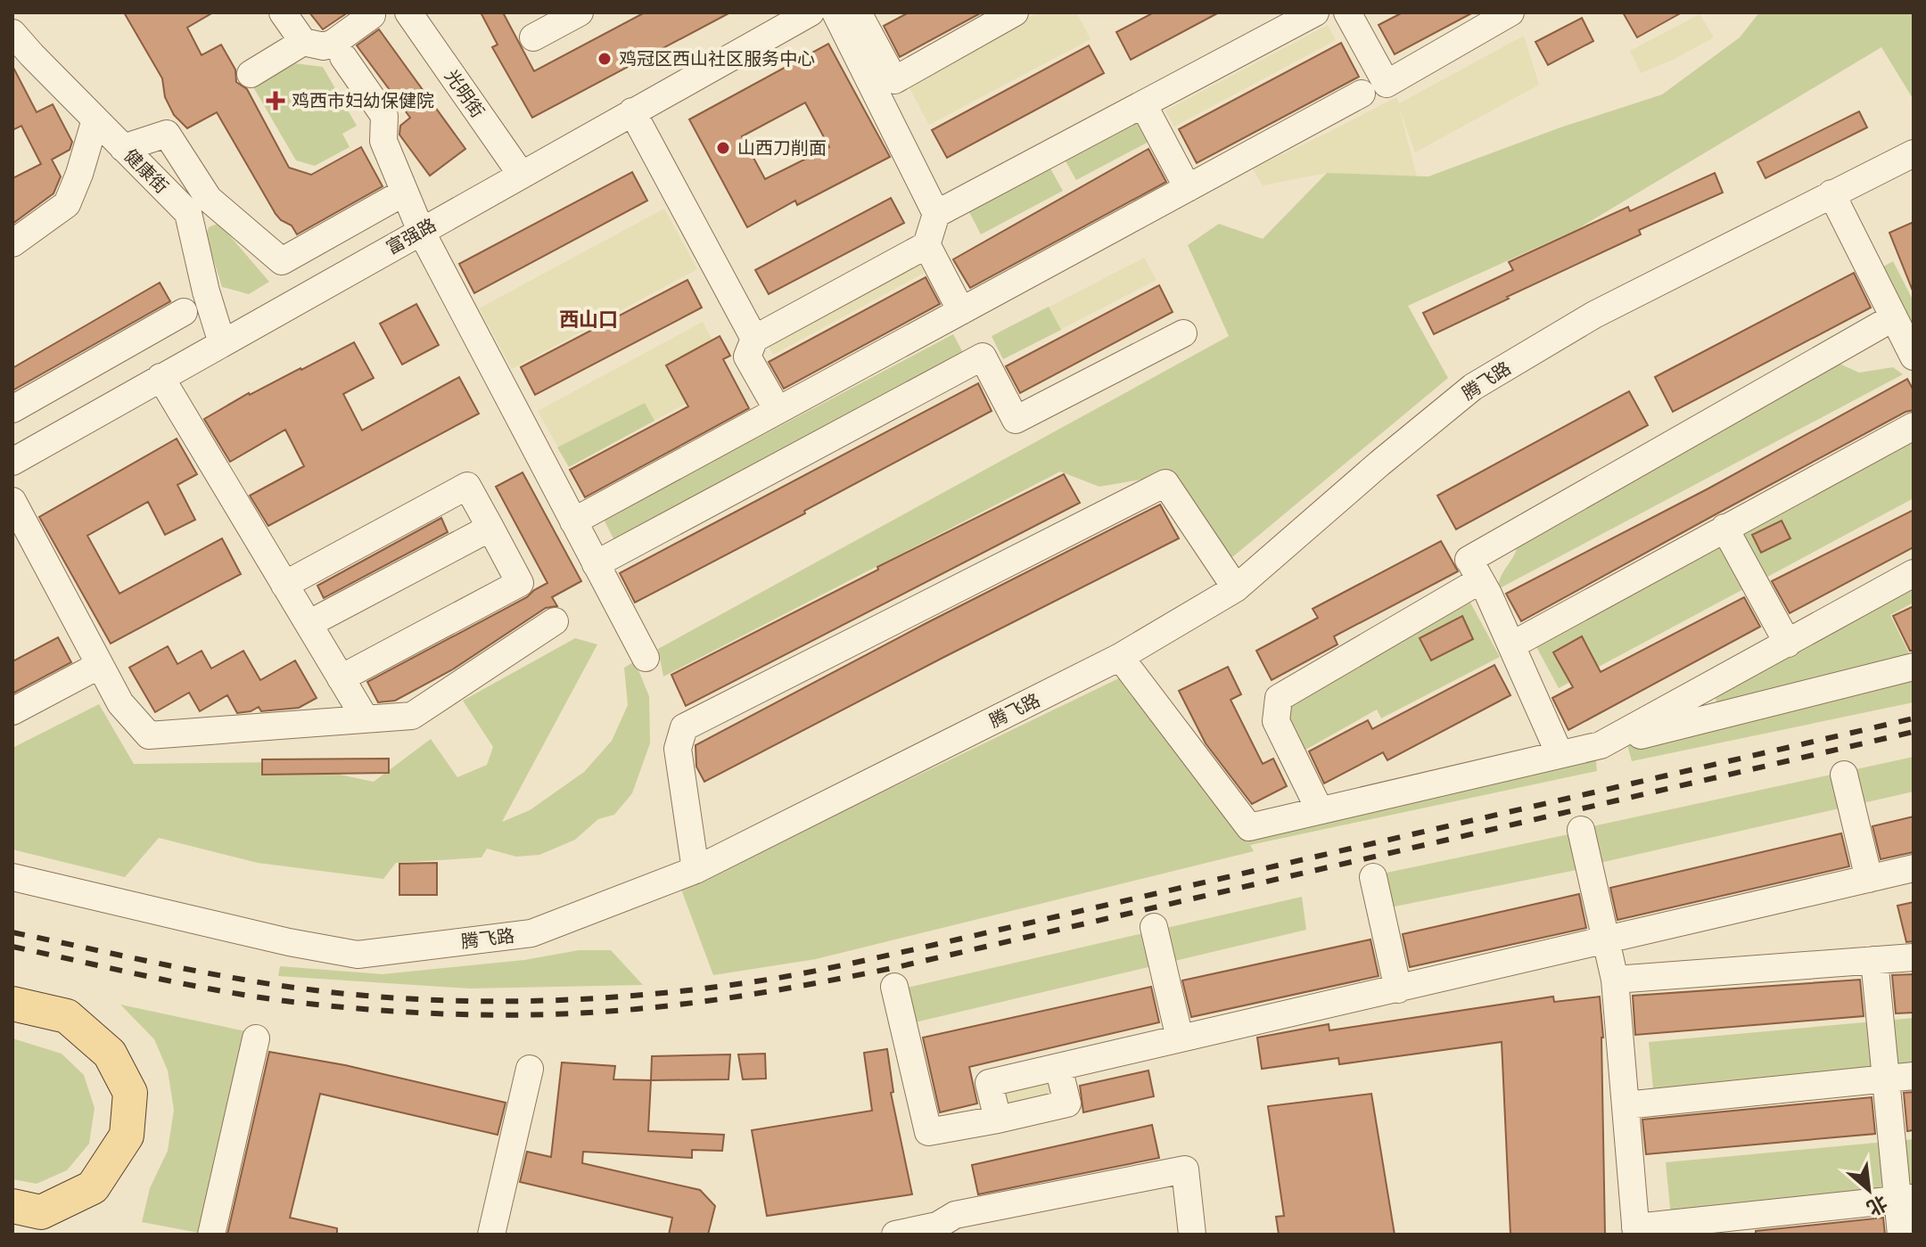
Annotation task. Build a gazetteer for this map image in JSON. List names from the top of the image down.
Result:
{
  "streets": {
    "street": [
      "光明街",
      "健康街",
      "富强路",
      "腾飞路"
    ]
  },
  "crossings": [
    ["光明街", "富强路"]
  ],
  "districts": ["西山口"],
  "places": {
    "other": ["鸡冠区西山社区服务中心", "山西刀削面"],
    "health": ["鸡西市妇幼保健院"]
  },
  "north": "bottom right"
}
